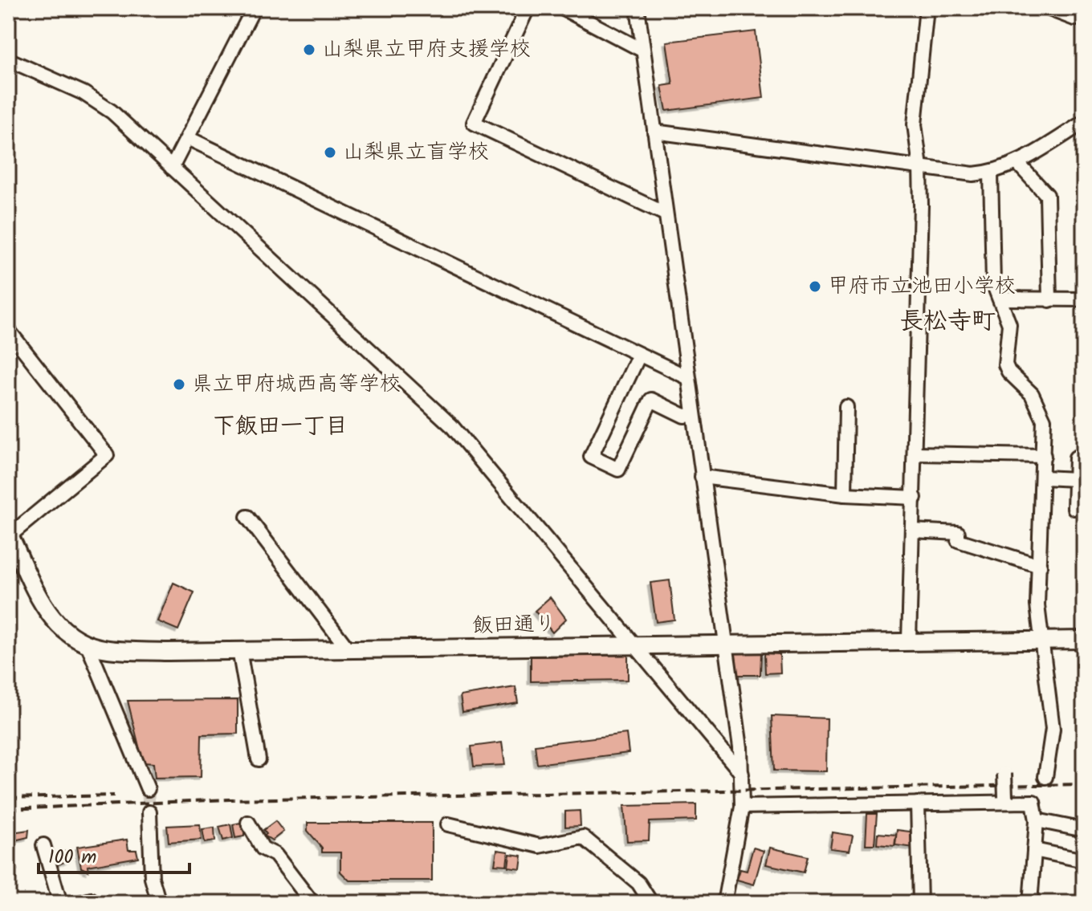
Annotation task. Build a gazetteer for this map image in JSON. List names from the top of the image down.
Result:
{
  "streets": {
    "main road": ["飯田通り"]
  },
  "districts": ["長松寺町", "下飯田一丁目"],
  "places": [
    "山梨県立甲府支援学校",
    "山梨県立盲学校",
    "甲府市立池田小学校",
    "県立甲府城西高等学校"
  ],
  "scale_bar": "100 m"
}
